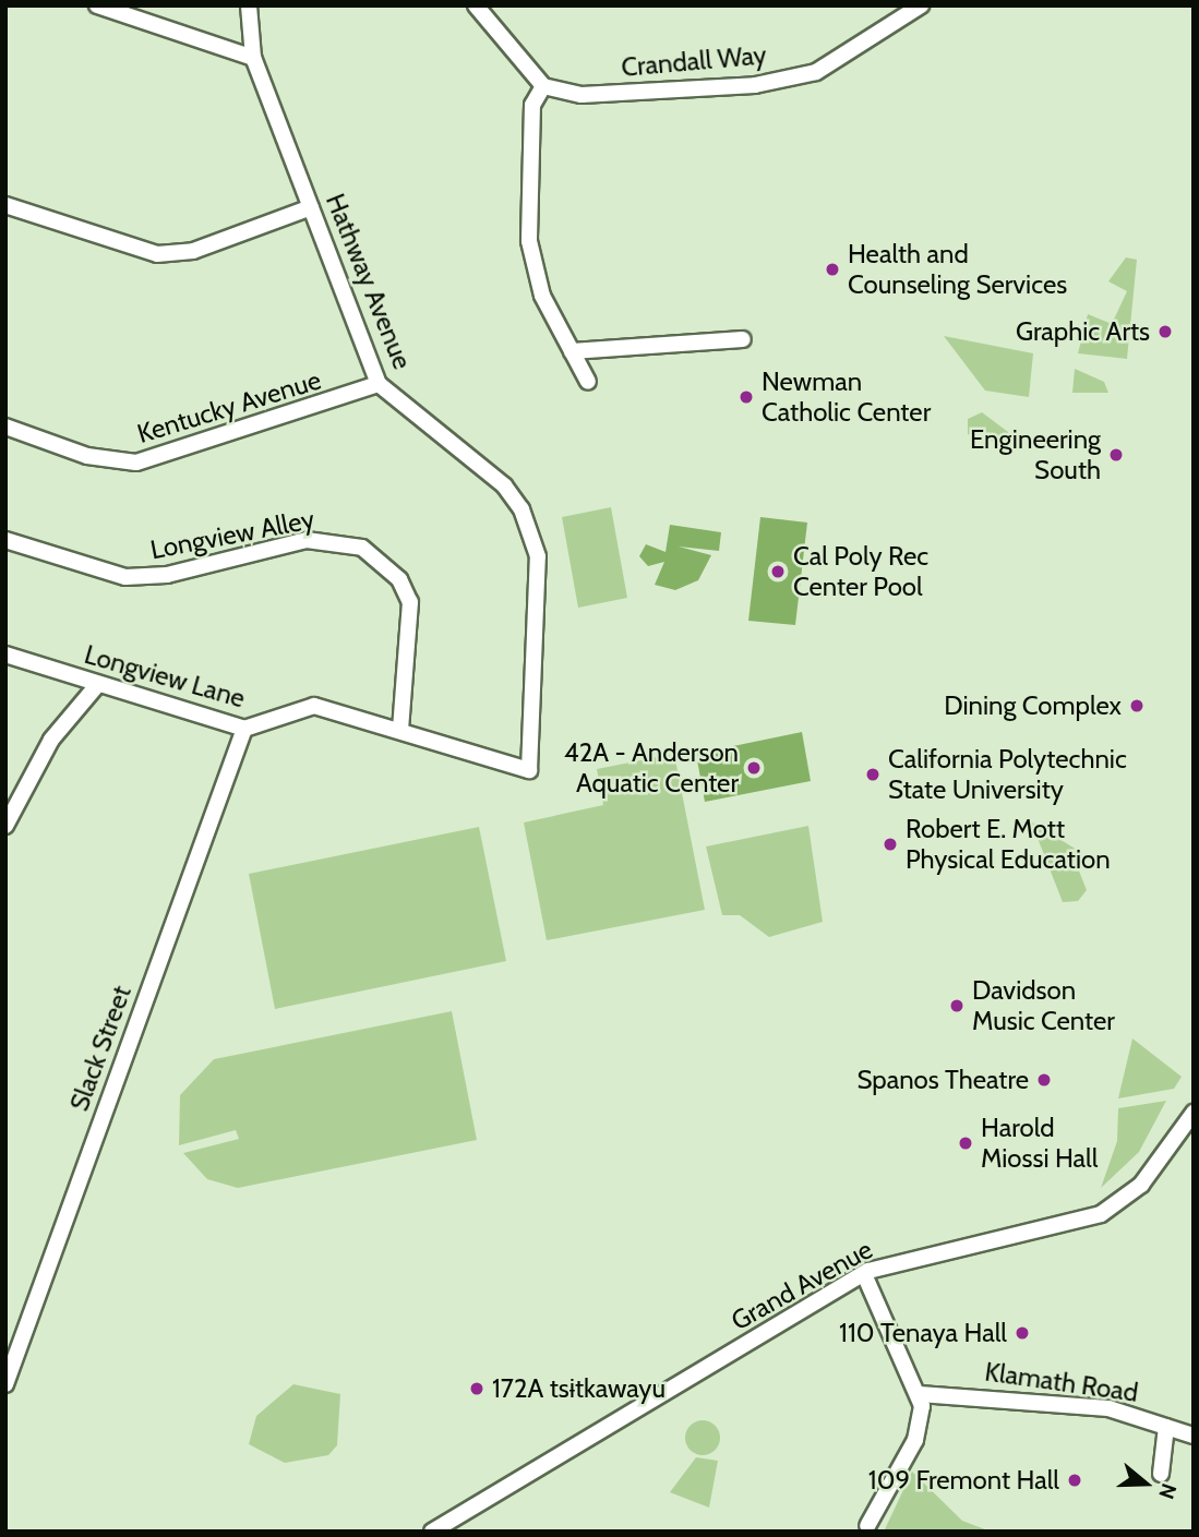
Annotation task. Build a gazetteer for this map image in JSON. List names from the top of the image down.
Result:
{
  "streets": {
    "street": [
      "Crandall Way",
      "Hathway Avenue",
      "Kentucky Avenue",
      "Longview Alley",
      "Longview Lane",
      "Slack Street",
      "Grand Avenue",
      "Klamath Road"
    ]
  },
  "crossings": [
    ["Hathway Avenue", "Kentucky Avenue"],
    ["Hathway Avenue", "Longview Lane"],
    ["Longview Alley", "Longview Lane"],
    ["Longview Lane", "Slack Street"]
  ],
  "places": [
    "Health and Counseling Services",
    "Graphic Arts",
    "Newman Catholic Center",
    "Engineering South",
    "Cal Poly Rec Center Pool",
    "Dining Complex",
    "42A - Anderson Aquatic Center",
    "California Polytechnic State University",
    "Robert E. Mott Physical Education",
    "Davidson Music Center",
    "Spanos Theatre",
    "Harold Miossi Hall",
    "110 Tenaya Hall",
    "172A tsɨtkawayu",
    "109 Fremont Hall"
  ],
  "north": "right"
}
